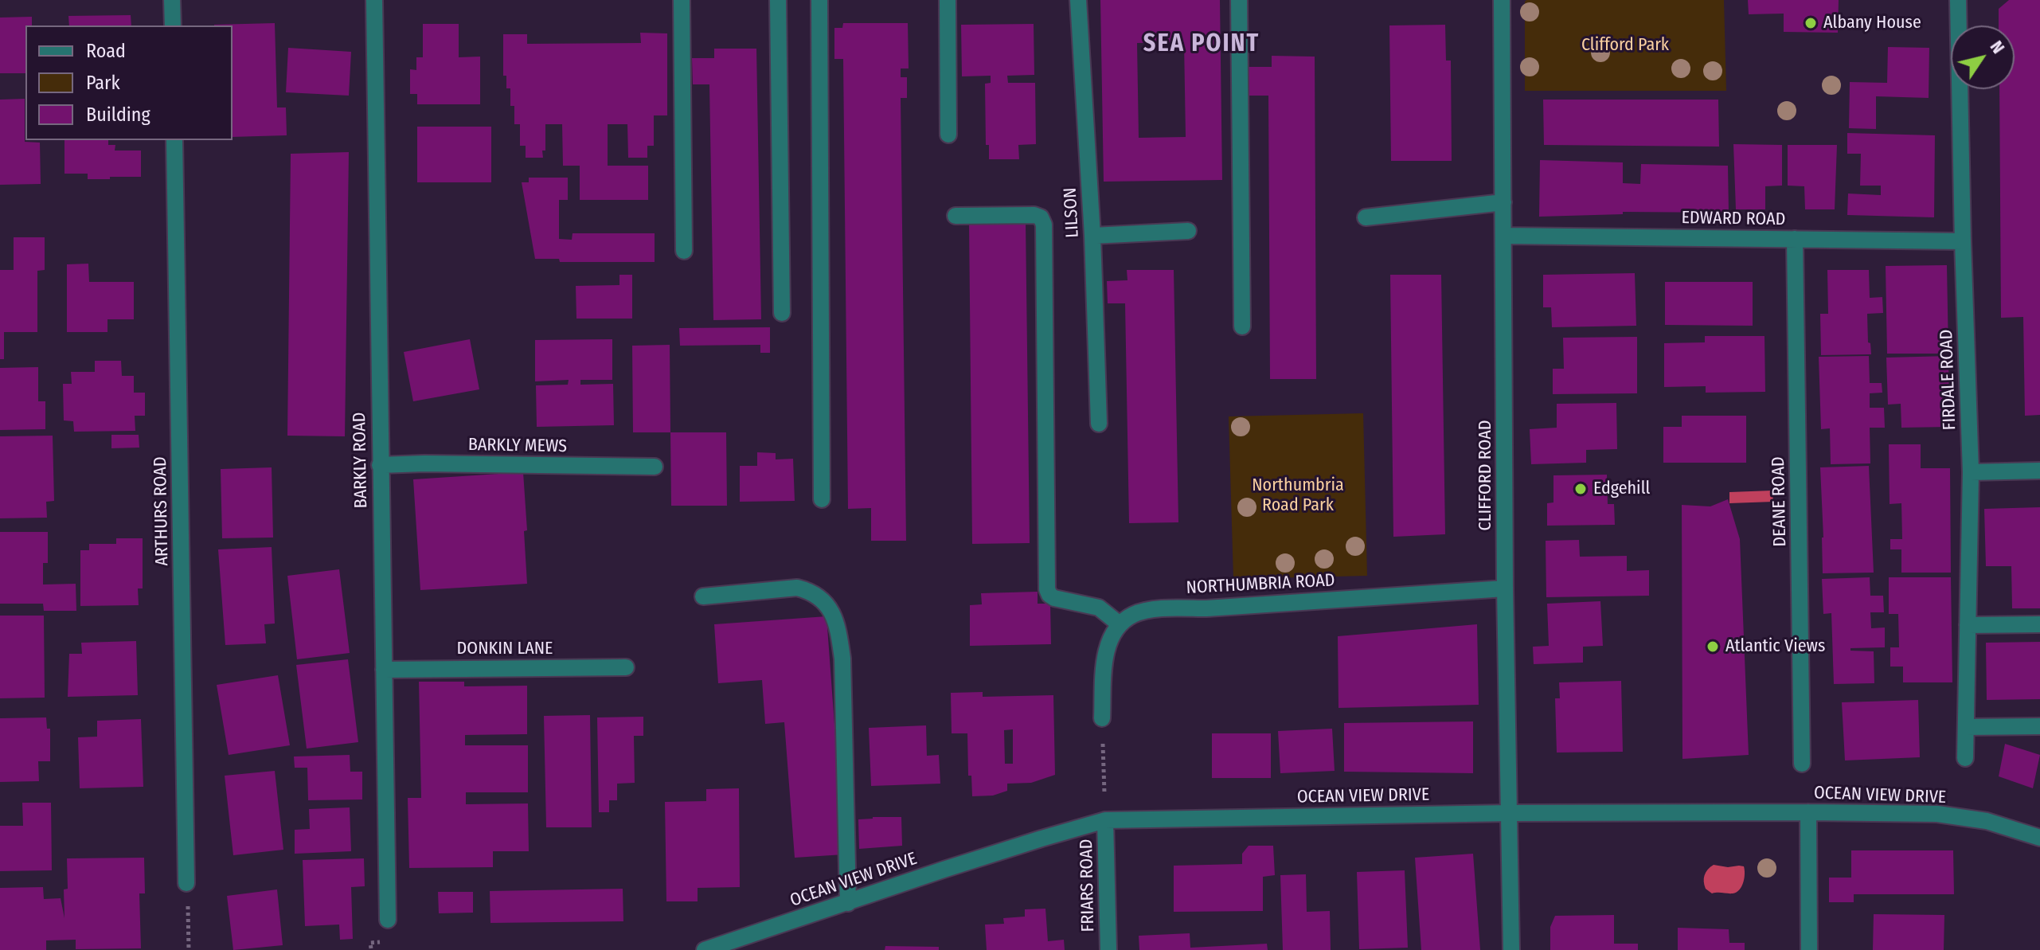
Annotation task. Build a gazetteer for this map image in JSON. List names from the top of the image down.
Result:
{
  "streets": {
    "street": [
      "LILSON",
      "EDWARD ROAD",
      "FIRDALE ROAD",
      "BARKLY MEWS",
      "BARKLY ROAD",
      "CLIFFORD ROAD",
      "DEANE ROAD",
      "ARTHURS ROAD",
      "NORTHUMBRIA ROAD",
      "DONKIN LANE",
      "OCEAN VIEW DRIVE",
      "FRIARS ROAD"
    ]
  },
  "crossings": [
    ["EDWARD ROAD", "FIRDALE ROAD"],
    ["EDWARD ROAD", "CLIFFORD ROAD"],
    ["EDWARD ROAD", "DEANE ROAD"],
    ["BARKLY MEWS", "BARKLY ROAD"],
    ["BARKLY ROAD", "DONKIN LANE"],
    ["CLIFFORD ROAD", "NORTHUMBRIA ROAD"],
    ["CLIFFORD ROAD", "OCEAN VIEW DRIVE"],
    ["OCEAN VIEW DRIVE", "FRIARS ROAD"]
  ],
  "districts": ["SEA POINT"],
  "parks": ["Clifford Park", "Northumbria Road Park"],
  "places": ["Albany House", "Edgehill", "Atlantic Views"],
  "legend": ["Road", "Park", "Building"],
  "north": "top right"
}
